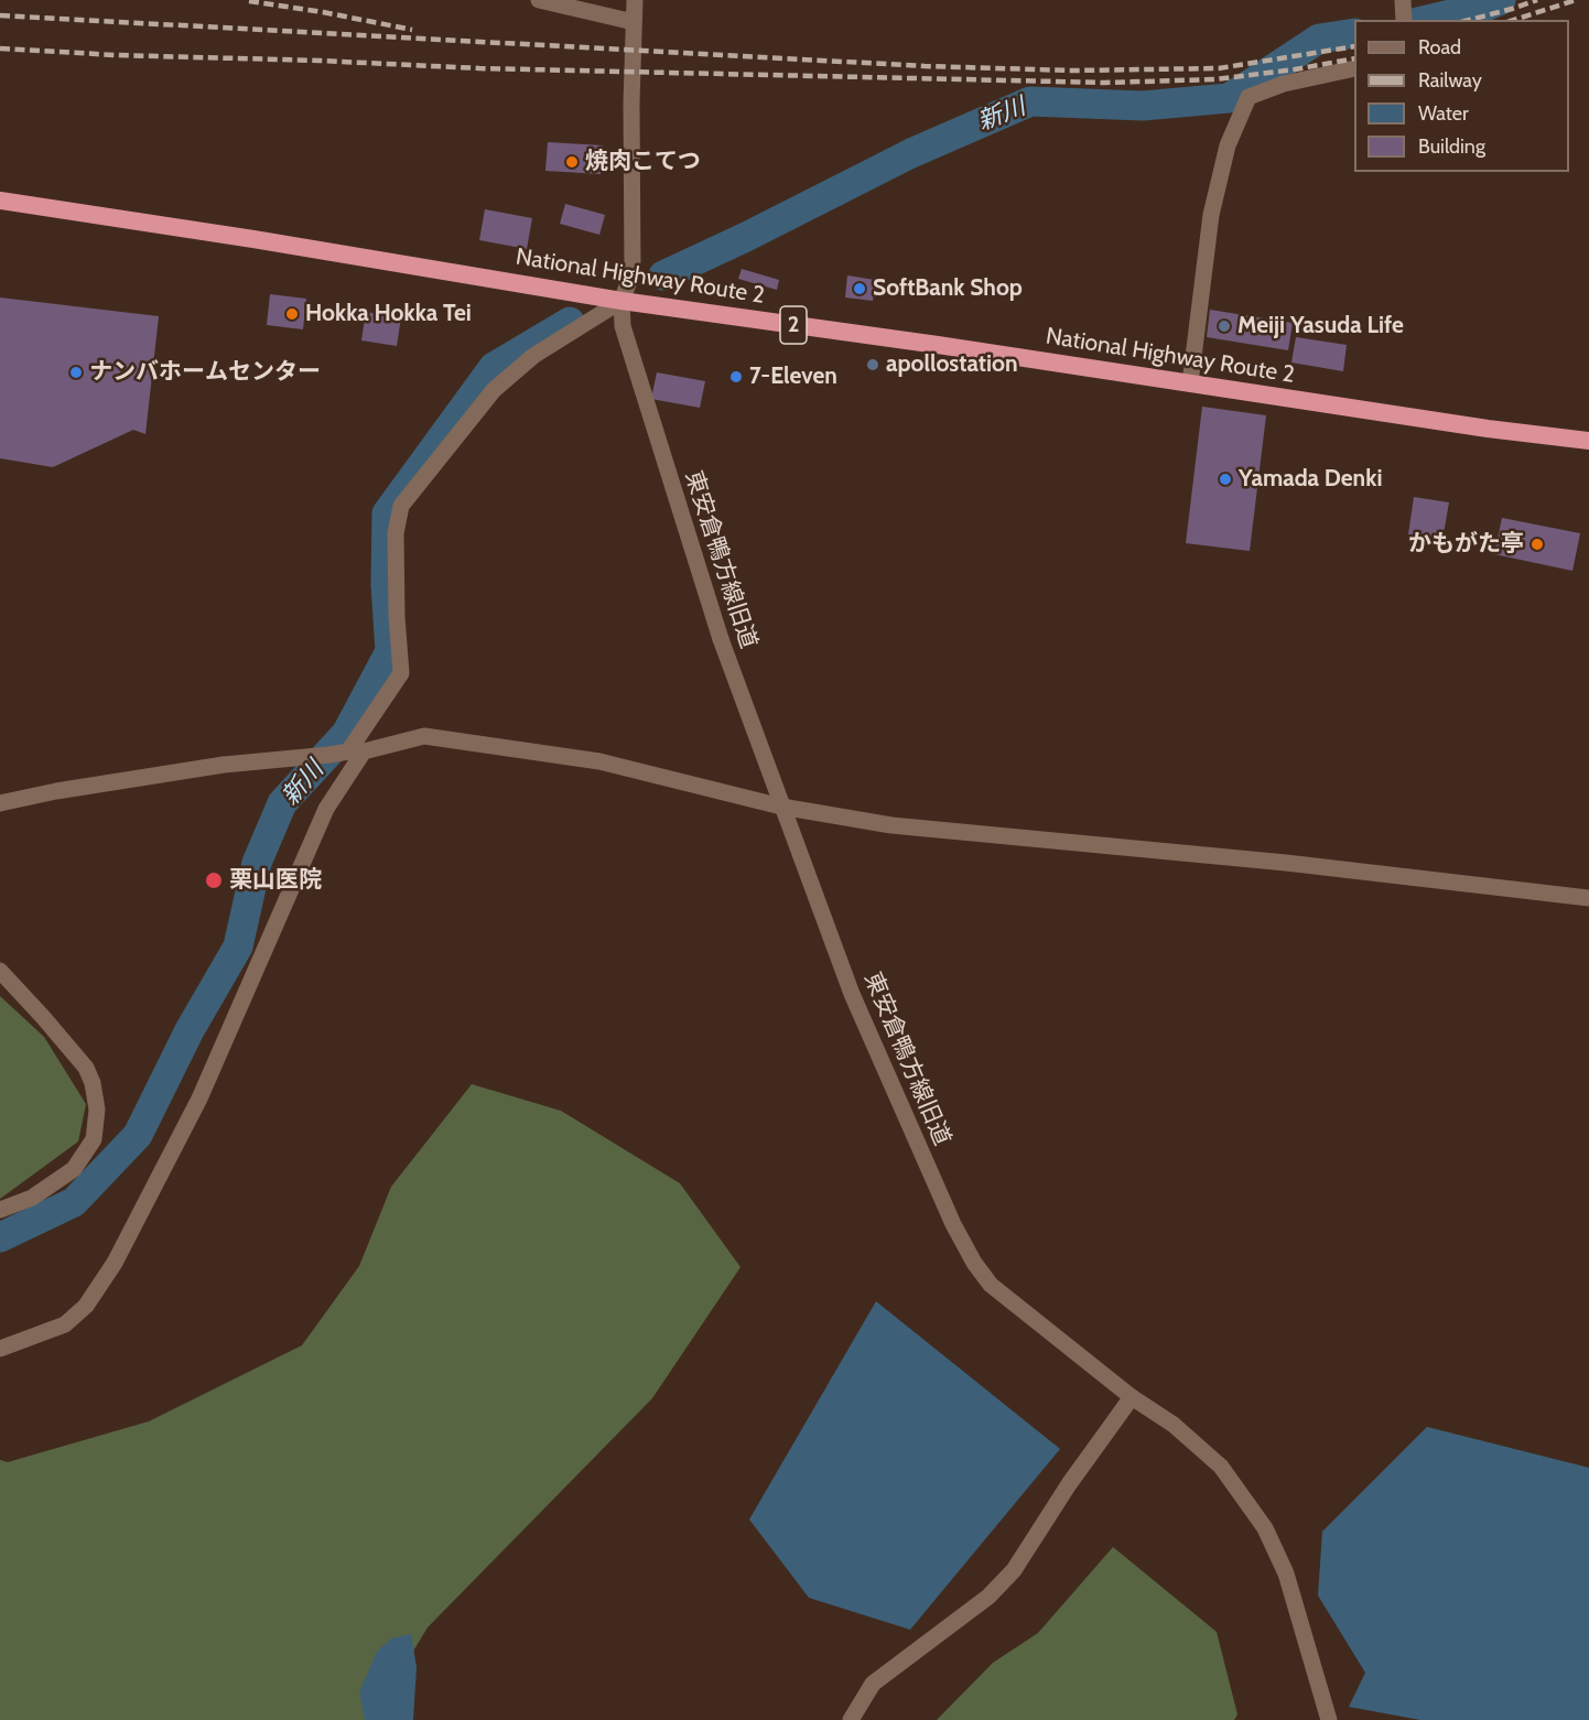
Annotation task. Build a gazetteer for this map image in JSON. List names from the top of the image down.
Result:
{
  "streets": {
    "highway": ["National Highway Route 2", "2"],
    "street": ["東安倉鴨方線旧道"]
  },
  "crossings": [
    ["National Highway Route 2", "東安倉鴨方線旧道"]
  ],
  "water": ["新川"],
  "places": [
    "焼肉こてつ",
    "SoftBank Shop",
    "Hokka Hokka Tei",
    "Meiji Yasuda Life",
    "apollostation",
    "ナンバホームセンター",
    "7-Eleven",
    "Yamada Denki",
    "かもがた亭",
    "栗山医院"
  ],
  "legend": [
    "Road",
    "Railway",
    "Water",
    "Building"
  ]
}
